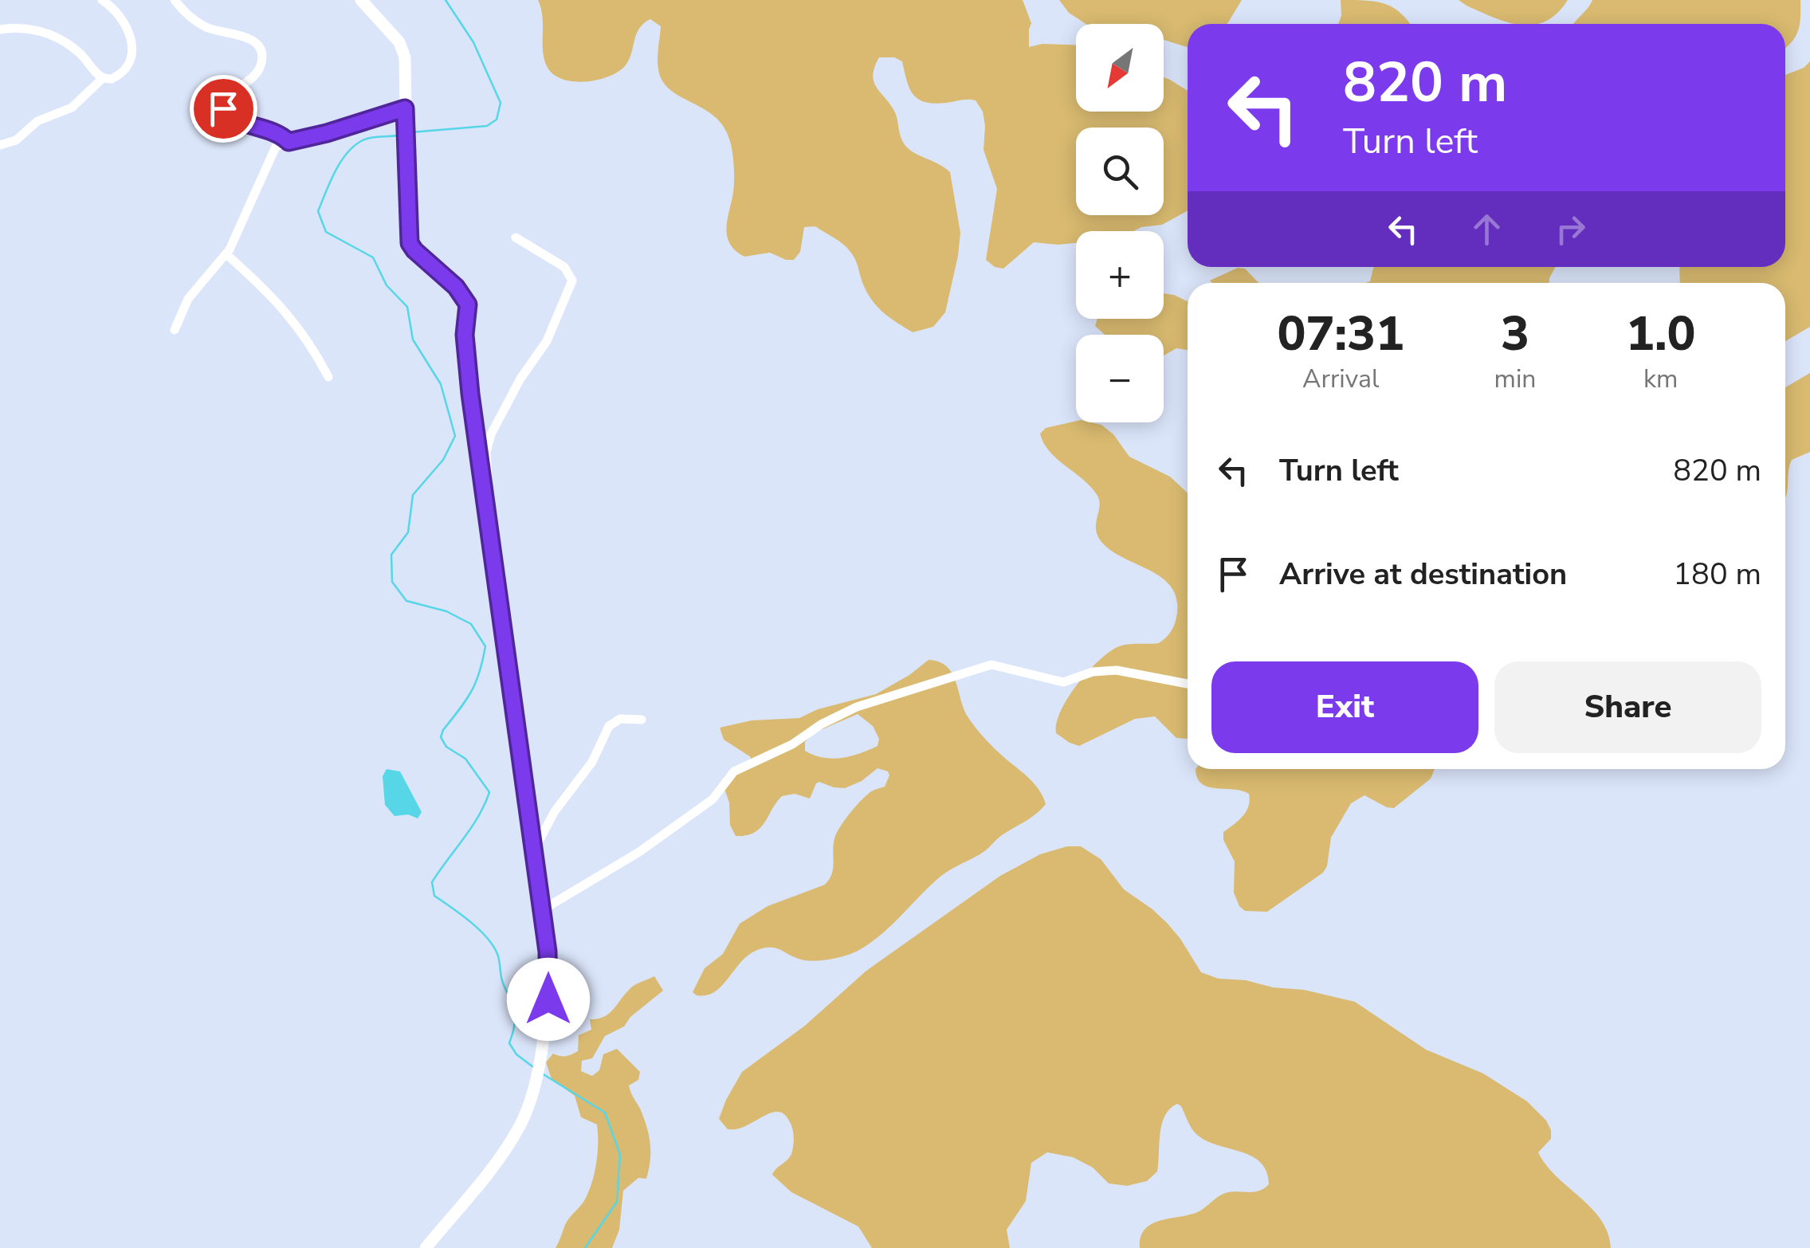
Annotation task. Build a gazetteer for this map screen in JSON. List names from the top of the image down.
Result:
{
  "north": "bottom left",
  "page": {
    "map_buttons": ["+", "−"],
    "turn": ["820 m", "Turn left"],
    "eta": [
      "07:31",
      "Arrival",
      "3",
      "min",
      "1.0",
      "km"
    ],
    "list": [
      {
        "name": "Turn left",
        "value": "820 m"
      },
      {
        "name": "Arrive at destination",
        "value": "180 m"
      }
    ],
    "buttons": ["Exit", "Share"]
  }
}
